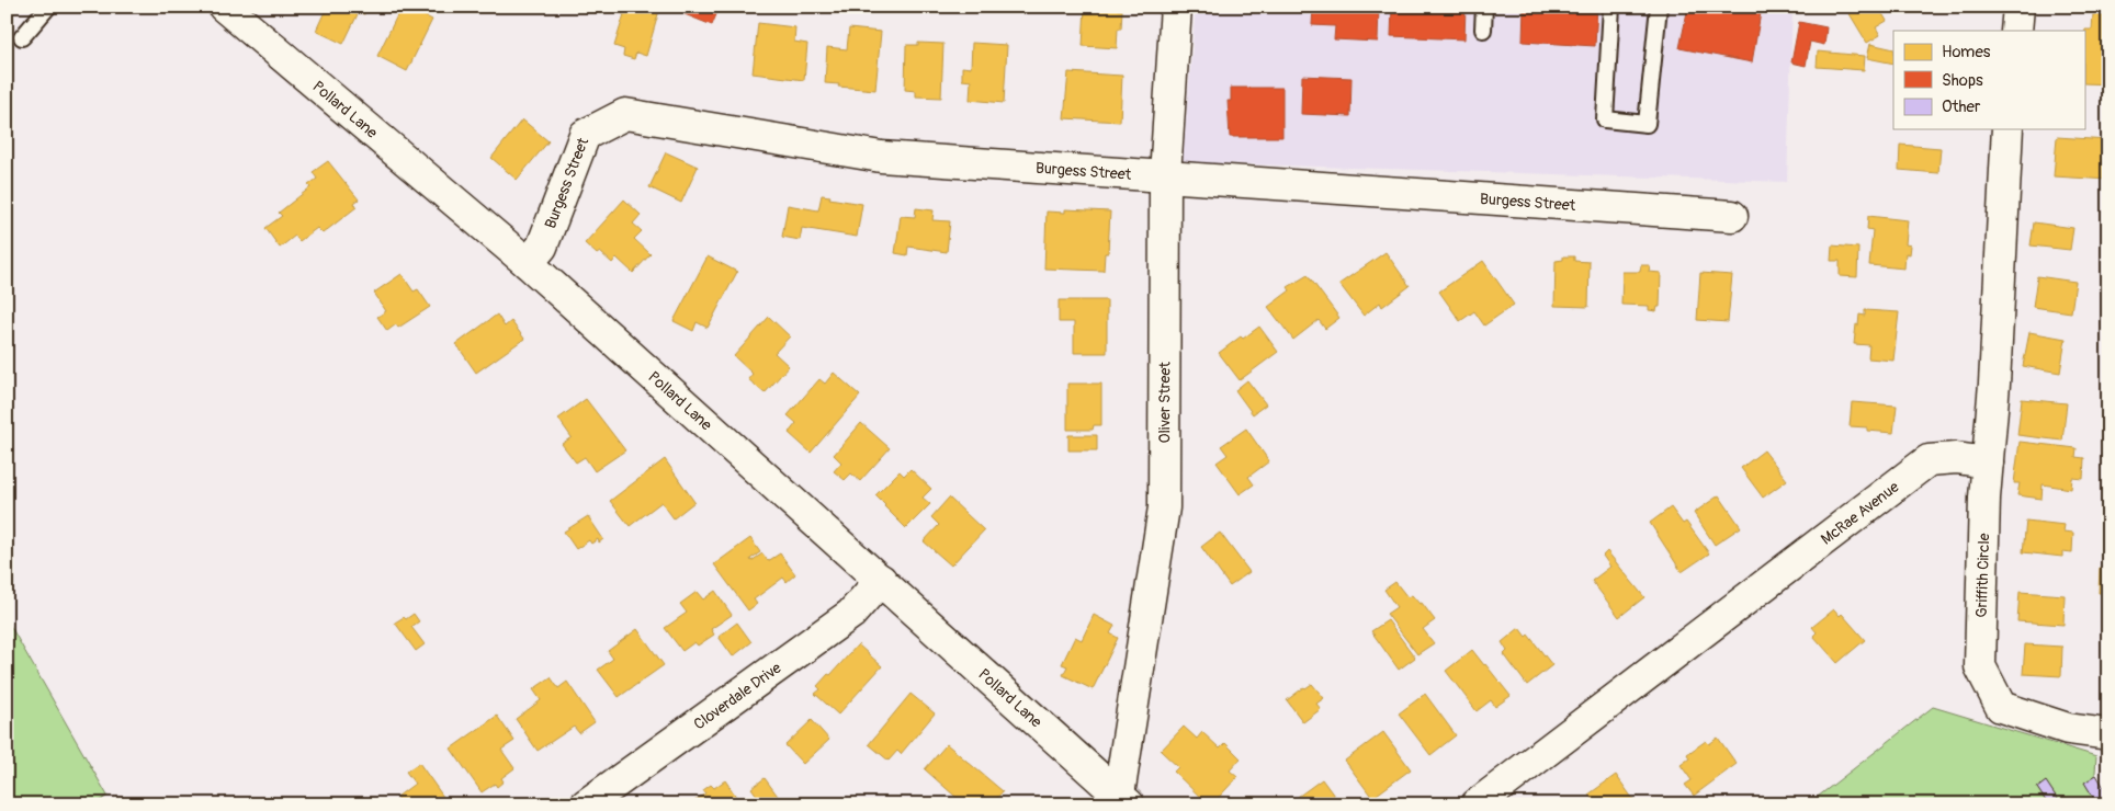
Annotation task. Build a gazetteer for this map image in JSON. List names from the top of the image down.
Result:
{
  "streets": {
    "street": [
      "Pollard Lane",
      "Burgess Street",
      "Oliver Street",
      "McRae Avenue",
      "Griffith Circle",
      "Cloverdale Drive"
    ]
  },
  "crossings": [
    ["Pollard Lane", "Burgess Street"],
    ["Pollard Lane", "Oliver Street"],
    ["Pollard Lane", "Cloverdale Drive"],
    ["Burgess Street", "Oliver Street"],
    ["McRae Avenue", "Griffith Circle"]
  ],
  "legend": ["Homes", "Shops", "Other"]
}
